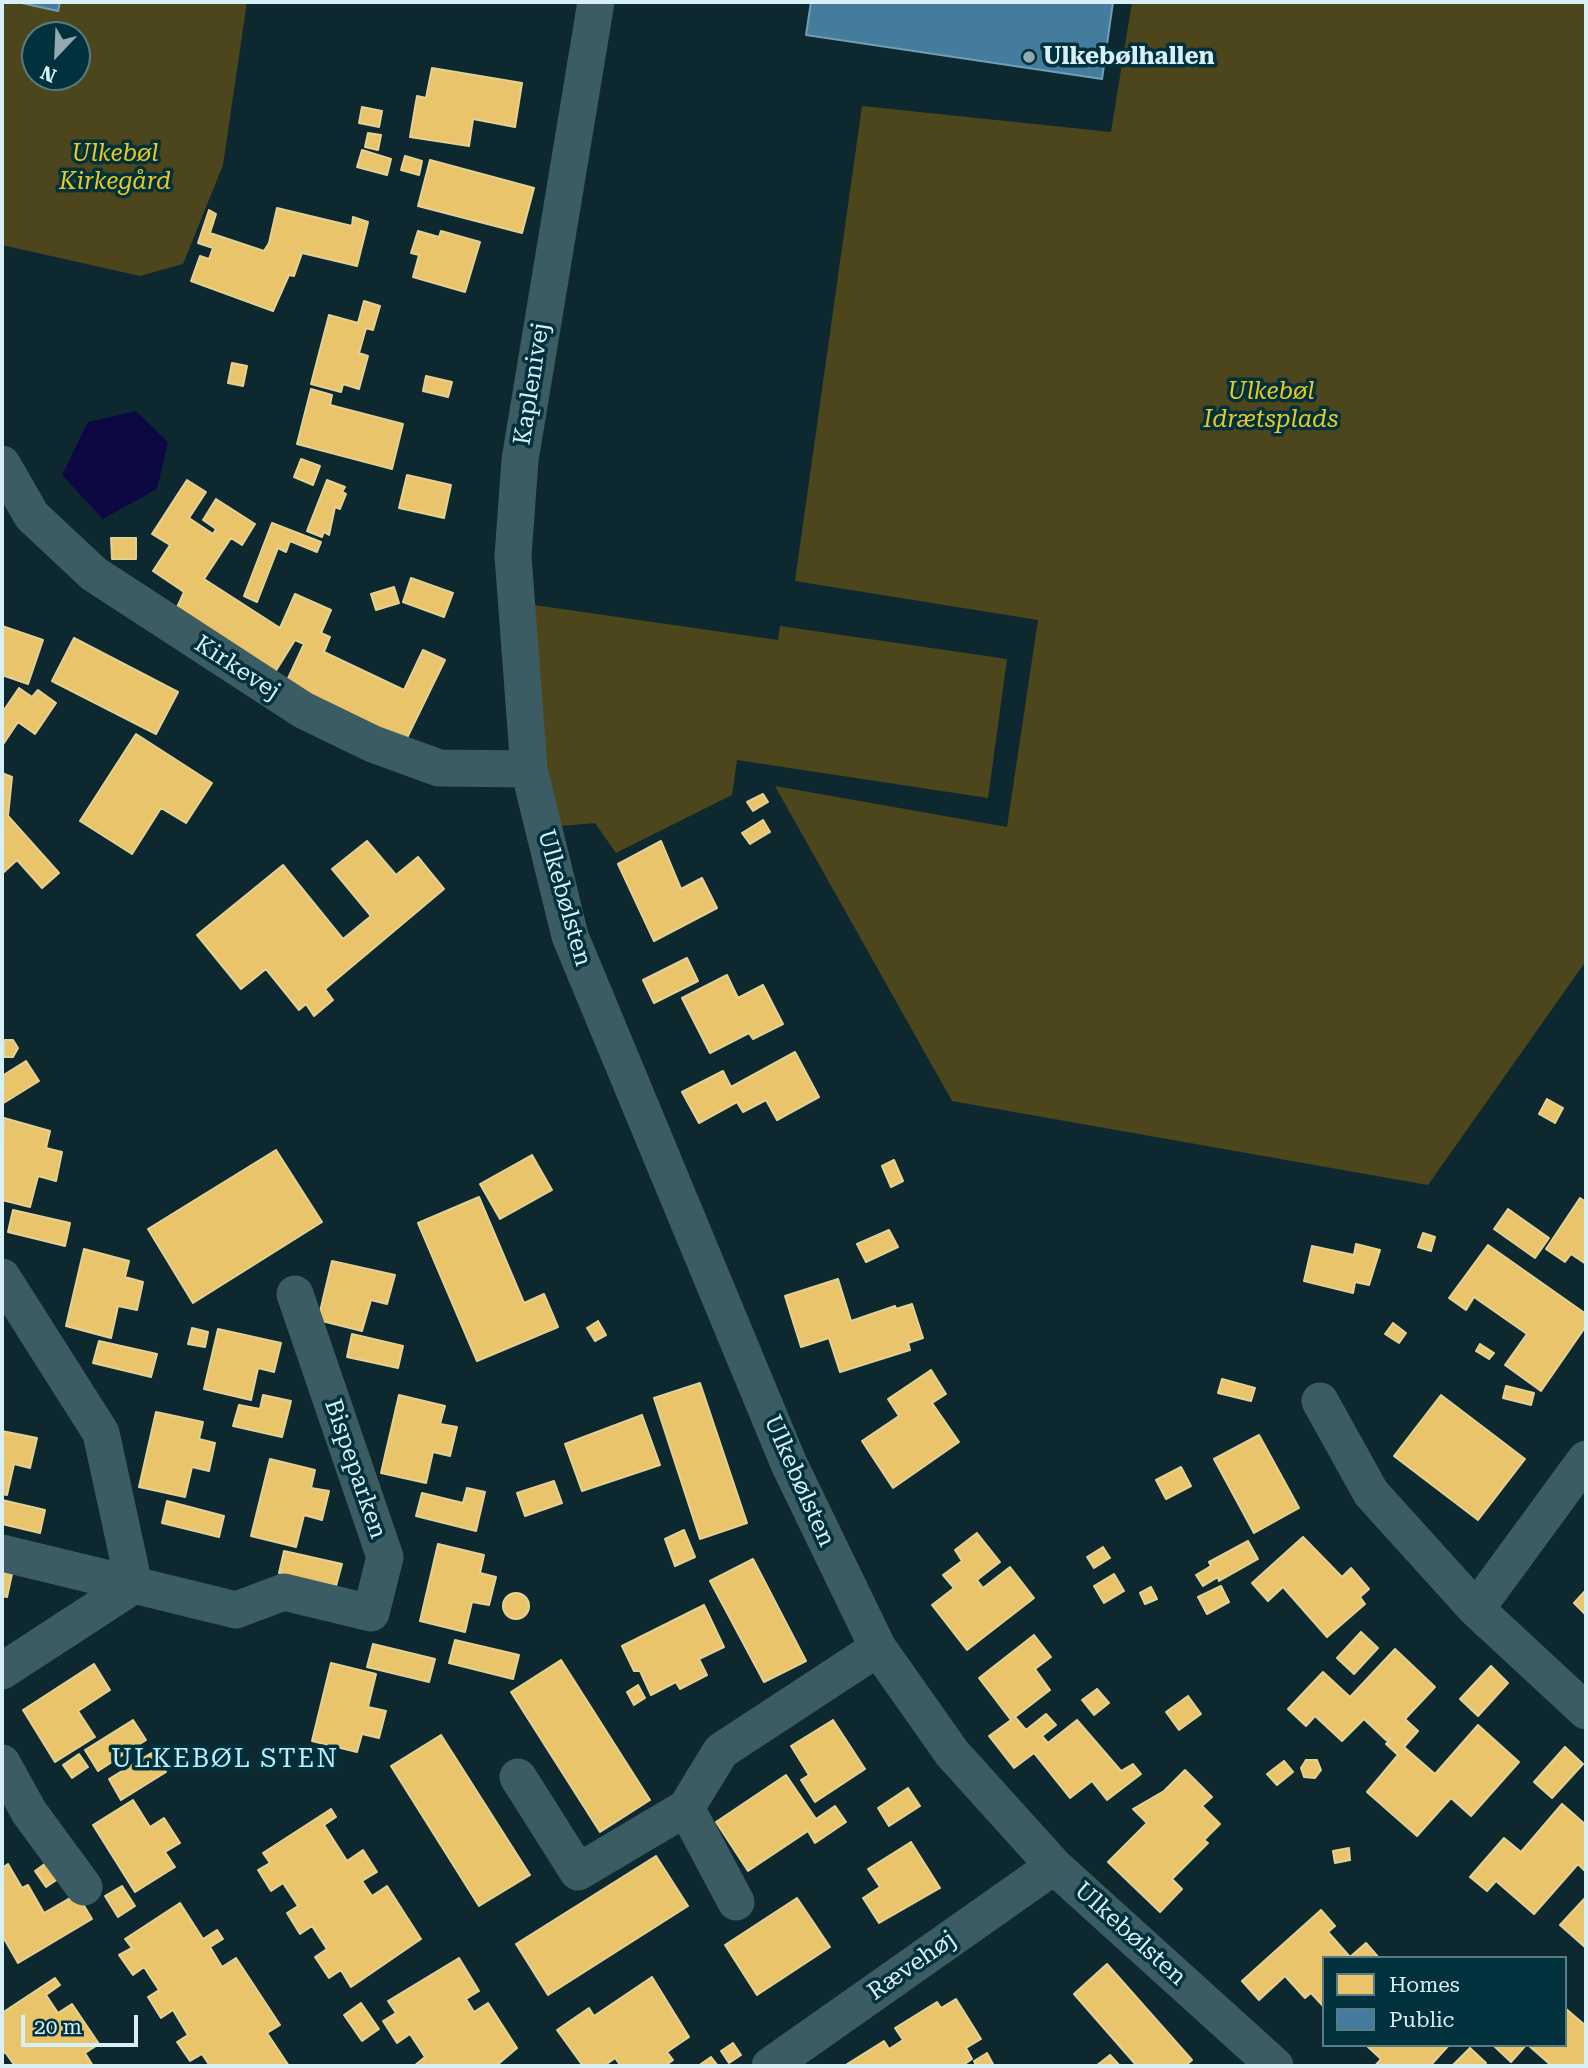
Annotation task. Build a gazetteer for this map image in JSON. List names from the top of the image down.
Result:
{
  "streets": {
    "street": [
      "Kaplenivej",
      "Kirkevej",
      "Ulkebølsten",
      "Bispeparken",
      "Rævehøj"
    ]
  },
  "crossings": [
    ["Kaplenivej", "Kirkevej"],
    ["Kaplenivej", "Ulkebølsten"],
    ["Kirkevej", "Ulkebølsten"],
    ["Ulkebølsten", "Rævehøj"]
  ],
  "districts": ["ULKEBØL STEN"],
  "parks": ["Ulkebøl Kirkegård", "Ulkebøl Idrætsplads"],
  "places": ["Ulkebølhallen"],
  "legend": ["Homes", "Public"],
  "scale_bar": "20 m",
  "north": "bottom left"
}
